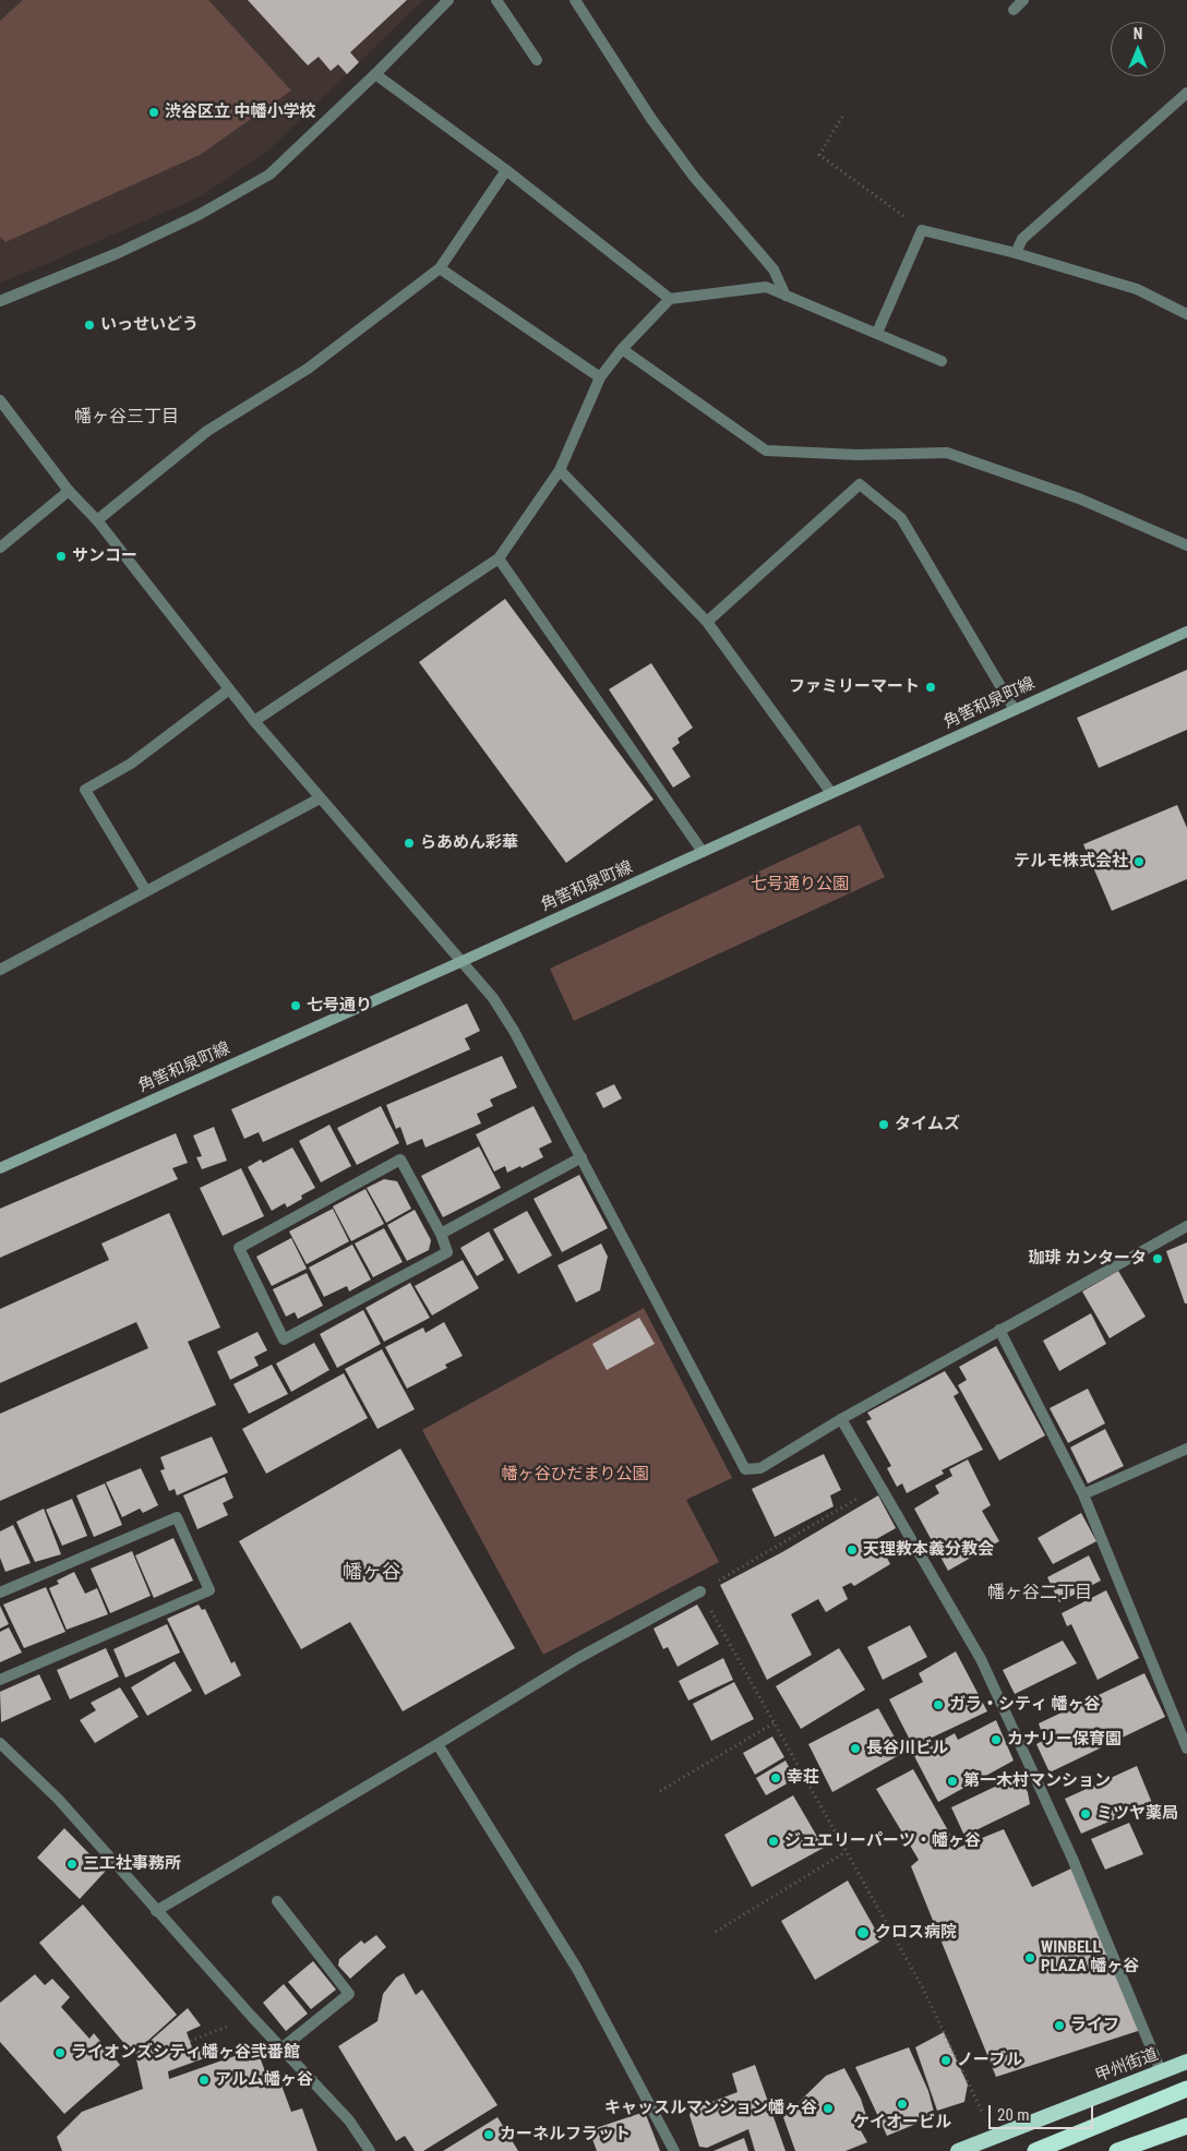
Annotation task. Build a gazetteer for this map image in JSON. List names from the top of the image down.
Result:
{
  "streets": {
    "highway": ["甲州街道"],
    "main road": ["角筈和泉町線"]
  },
  "districts": ["幡ヶ谷三丁目", "幡ヶ谷", "幡ヶ谷二丁目"],
  "parks": ["七号通り公園", "幡ヶ谷ひだまり公園"],
  "places": [
    "渋谷区立 中幡小学校",
    "いっせいどう",
    "サンコー",
    "ファミリーマート",
    "らあめん彩華",
    "テルモ株式会社",
    "七号通り",
    "タイムズ",
    "珈琲 カンタータ",
    "天理教本義分教会",
    "ガラ・シティ 幡ヶ谷",
    "カナリー保育園",
    "長谷川ビル",
    "幸荘",
    "第一木村マンション",
    "ミツヤ薬局",
    "ジュエリーパーツ・幡ヶ谷",
    "三工社事務所",
    "クロス病院",
    "WINBELL PLAZA 幡ヶ谷",
    "ライフ",
    "ライオンズシティ幡ヶ谷弐番館",
    "ノーブル",
    "アルム幡ヶ谷",
    "ケイオービル",
    "キャッスルマンション幡ヶ谷",
    "カーネルフラット"
  ],
  "scale_bar": "20 m",
  "north": "top"
}
